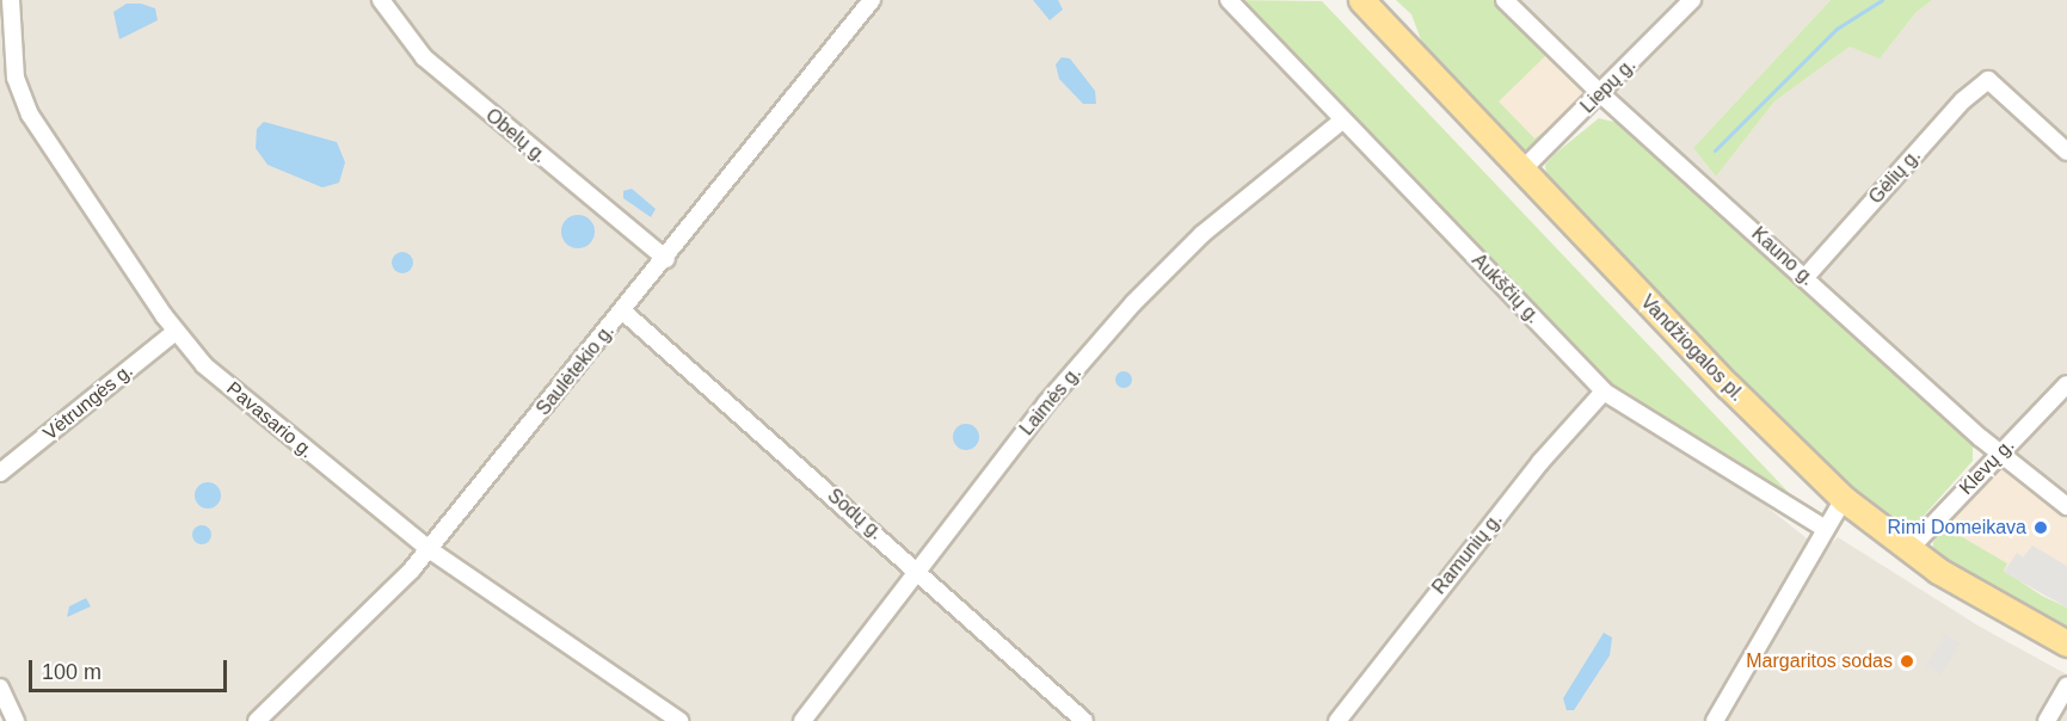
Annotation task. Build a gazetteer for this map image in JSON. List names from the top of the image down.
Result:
{
  "streets": {
    "main road": ["Vandžiogalos pl."],
    "street": [
      "Liepų g.",
      "Obelų g.",
      "Gėlių g.",
      "Kauno g.",
      "Aukščių g.",
      "Saulėtekio g.",
      "Laimės g.",
      "Vėtrungės g.",
      "Pavasario g.",
      "Klevų g.",
      "Sodų g.",
      "Ramunių g."
    ]
  },
  "crossings": [
    ["Liepų g.", "Kauno g."],
    ["Liepų g.", "Vandžiogalos pl."],
    ["Obelų g.", "Saulėtekio g."],
    ["Gėlių g.", "Kauno g."],
    ["Kauno g.", "Klevų g."],
    ["Aukščių g.", "Laimės g."],
    ["Aukščių g.", "Ramunių g."],
    ["Vandžiogalos pl.", "Klevų g."],
    ["Saulėtekio g.", "Pavasario g."],
    ["Saulėtekio g.", "Sodų g."],
    ["Laimės g.", "Sodų g."],
    ["Vėtrungės g.", "Pavasario g."]
  ],
  "places": ["Rimi Domeikava", "Margaritos sodas"],
  "scale_bar": "100 m"
}
